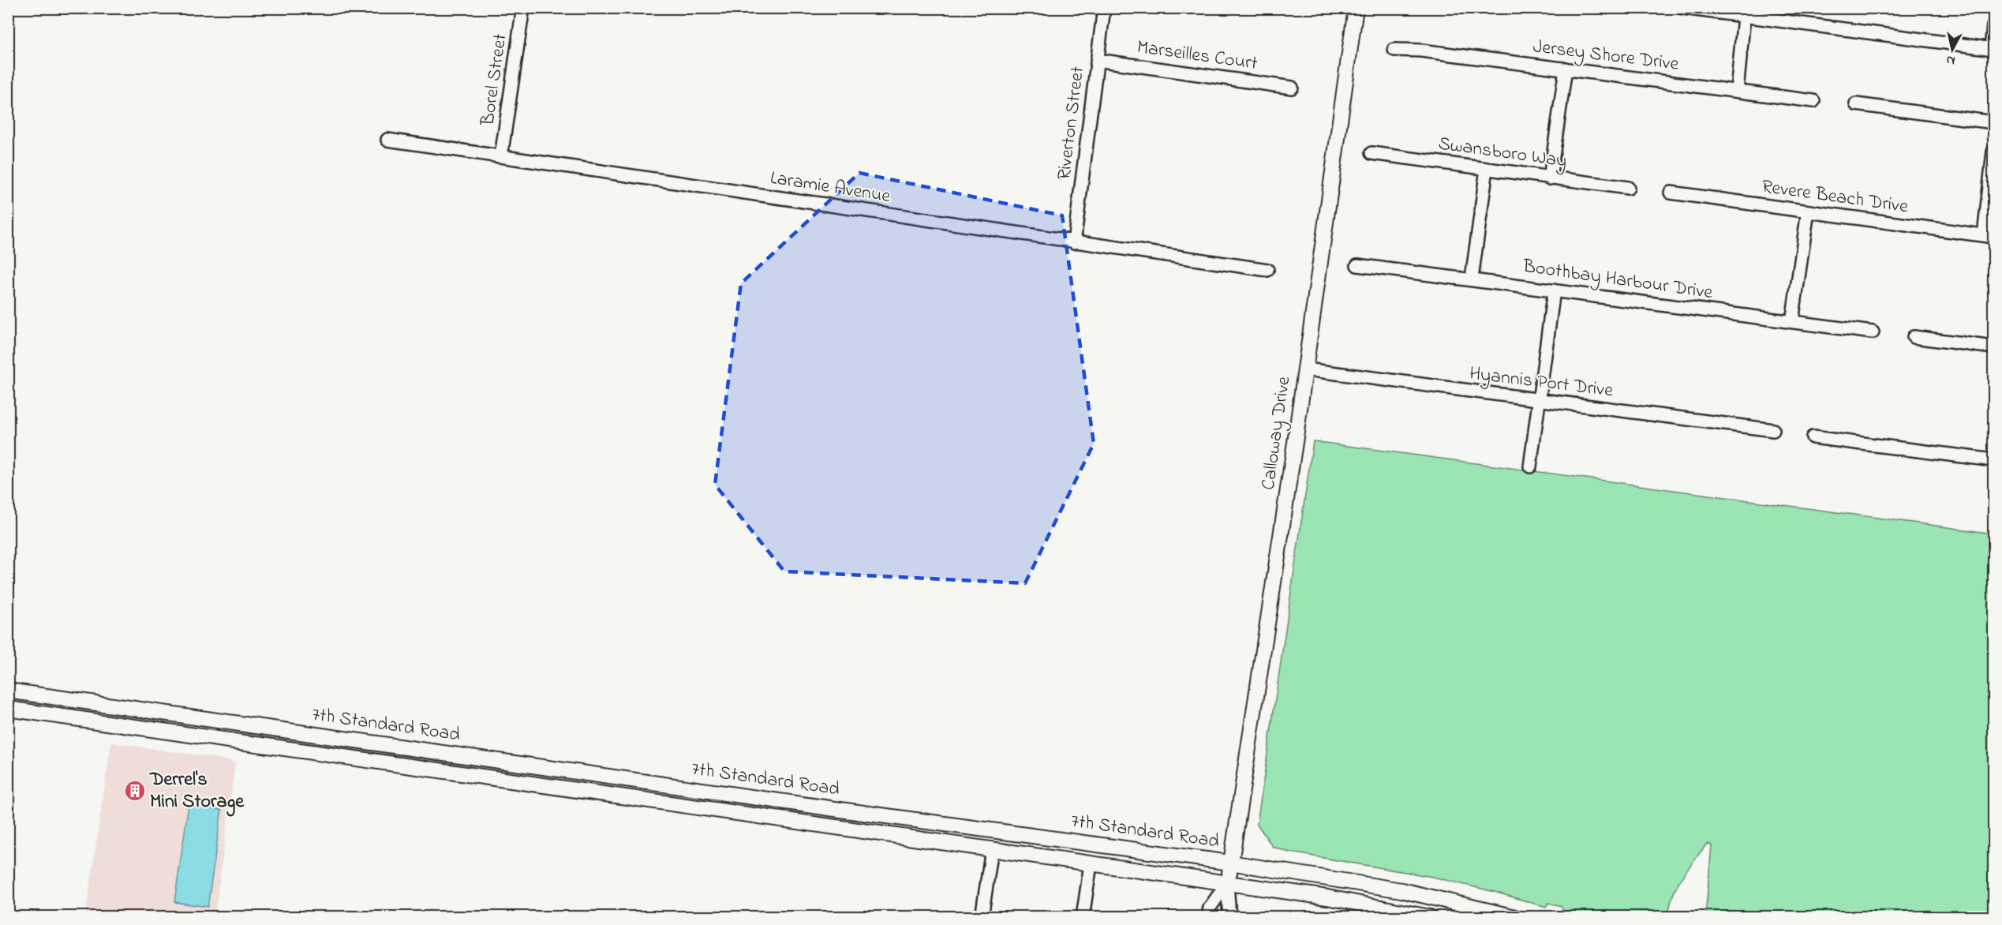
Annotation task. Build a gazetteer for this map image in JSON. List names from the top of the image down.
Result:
{
  "streets": {
    "main road": ["Calloway Drive", "7th Standard Road"],
    "street": [
      "Marseilles Court",
      "Jersey Shore Drive",
      "Borel Street",
      "Riverton Street",
      "Swansboro Way",
      "Laramie Avenue",
      "Revere Beach Drive",
      "Boothbay Harbour Drive",
      "Hyannis Port Drive"
    ]
  },
  "crossings": [
    ["Marseilles Court", "Riverton Street"],
    ["Borel Street", "Laramie Avenue"],
    ["Riverton Street", "Laramie Avenue"],
    ["Hyannis Port Drive", "Calloway Drive"],
    ["Calloway Drive", "7th Standard Road"]
  ],
  "places": {
    "building": ["Derrel's Mini Storage"]
  },
  "north": "bottom"
}
